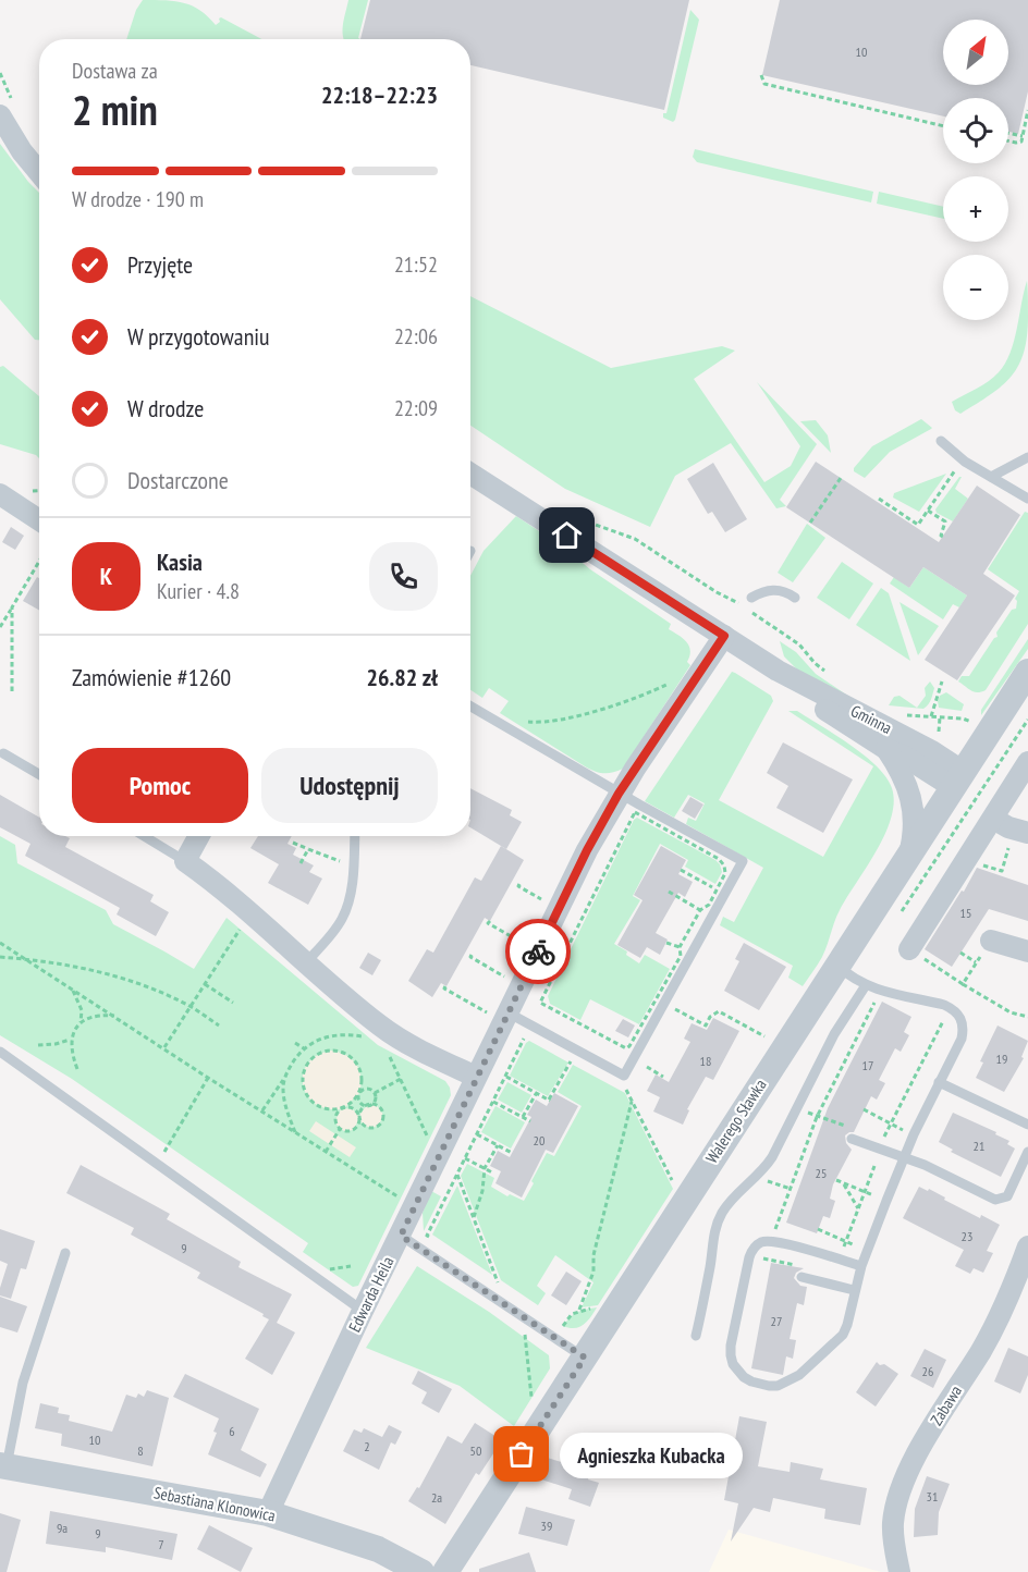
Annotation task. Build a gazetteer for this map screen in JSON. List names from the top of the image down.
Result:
{
  "streets": {
    "street": [
      "Gminna",
      "Walerego Sławka",
      "Edwarda Heila",
      "Zabawa",
      "Sebastiana Klonowica"
    ]
  },
  "crossings": [
    ["Gminna", "Walerego Sławka"],
    ["Gminna", "Edwarda Heila"],
    ["Edwarda Heila", "Sebastiana Klonowica"]
  ],
  "places": ["Agnieszka Kubacka"],
  "house_numbers": [
    "10",
    "15",
    "19",
    "18",
    "17",
    "20",
    "21",
    "25",
    "23",
    "9",
    "27",
    "26",
    "6",
    "10",
    "2",
    "8",
    "50",
    "31",
    "2a",
    "39",
    "9a",
    "9",
    "7"
  ],
  "north": "top right",
  "page": {
    "map_buttons": ["+", "−"],
    "heading": ["2 min", "Dostawa za", "22:18–22:23"],
    "panel": [
      "Kasia",
      "Kurier · 4.8",
      "Zamówienie #1260",
      "26.82 zł"
    ],
    "bar": "W drodze · 190 m",
    "list": [
      ["Przyjęte", "21:52"],
      ["W przygotowaniu", "22:06"],
      ["W drodze", "22:09"],
      "Dostarczone"
    ],
    "round": "K",
    "buttons": ["Pomoc", "Udostępnij"],
    "bubble": "Agnieszka Kubacka"
  }
}
